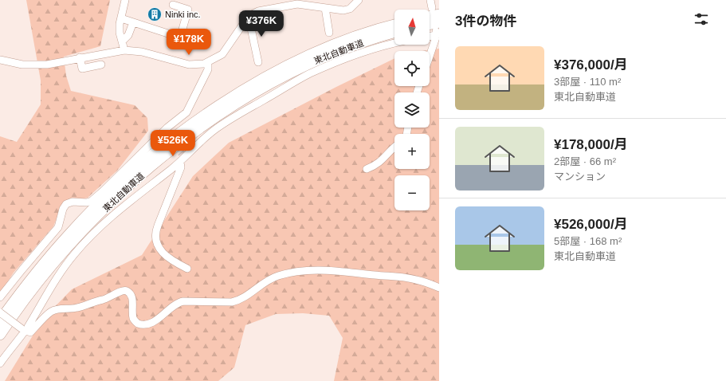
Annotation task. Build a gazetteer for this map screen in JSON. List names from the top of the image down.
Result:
{
  "streets": {
    "highway": ["東北自動車道"]
  },
  "places": {
    "building": ["Ninki inc."]
  },
  "north": "top",
  "page": {
    "heading": "3件の物件",
    "map_buttons": ["+", "−"],
    "price": ["¥376K", "¥178K", "¥526K"],
    "list": [
      {
        "name": "¥376,000/月",
        "note": "3部屋 · 110 m² · 東北自動車道"
      },
      {
        "name": "¥178,000/月",
        "note": "2部屋 · 66 m² · マンション"
      },
      {
        "name": "¥526,000/月",
        "note": "5部屋 · 168 m² · 東北自動車道"
      }
    ]
  }
}
